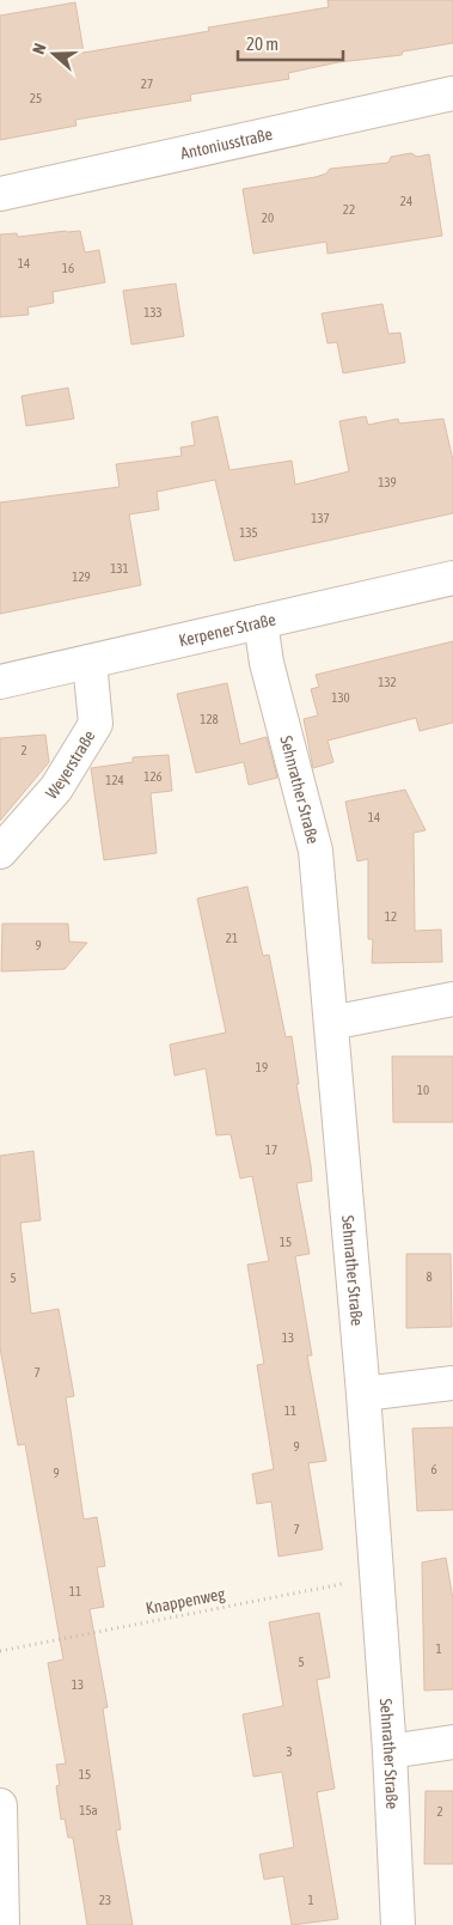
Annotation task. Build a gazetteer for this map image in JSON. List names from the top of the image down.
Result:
{
  "streets": {
    "street": [
      "Antoniusstraße",
      "Kerpener Straße",
      "Weyerstraße",
      "Sehnrather Straße"
    ],
    "path": ["Knappenweg"]
  },
  "crossings": [
    ["Kerpener Straße", "Weyerstraße"],
    ["Kerpener Straße", "Sehnrather Straße"],
    ["Sehnrather Straße", "Knappenweg"]
  ],
  "house_numbers": [
    "27",
    "25",
    "24",
    "22",
    "20",
    "14",
    "16",
    "133",
    "139",
    "137",
    "135",
    "131",
    "129",
    "132",
    "130",
    "128",
    "2",
    "126",
    "124",
    "14",
    "12",
    "21",
    "9",
    "19",
    "10",
    "17",
    "15",
    "8",
    "5",
    "13",
    "7",
    "11",
    "9",
    "6",
    "9",
    "7",
    "11",
    "1",
    "5",
    "13",
    "3",
    "15",
    "15a",
    "2",
    "23",
    "1"
  ],
  "scale_bar": "20 m",
  "north": "left"
}
